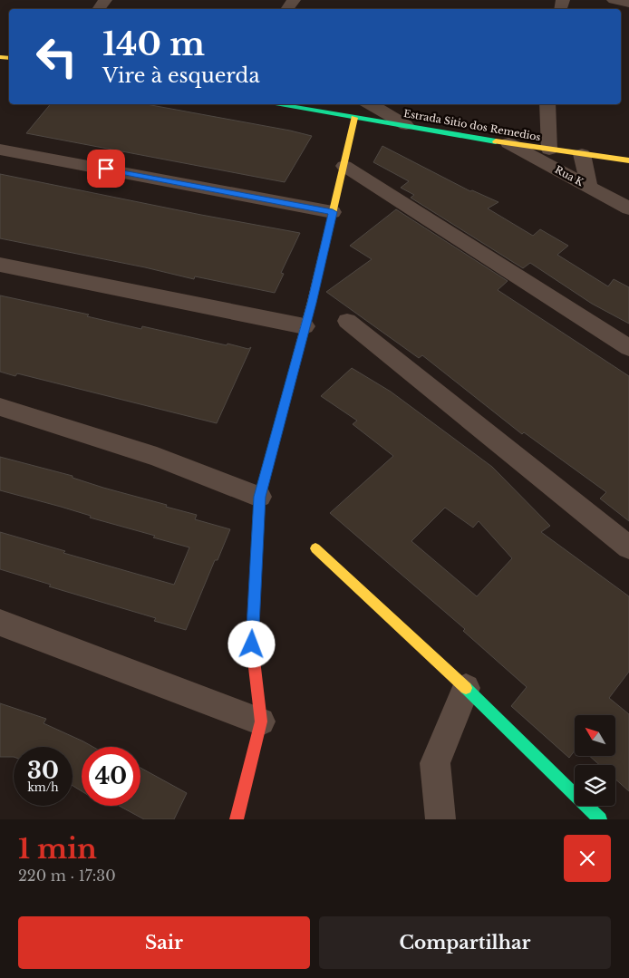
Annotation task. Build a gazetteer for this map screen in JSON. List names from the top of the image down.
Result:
{
  "streets": {
    "street": ["Estrada Sitio dos Remedios", "Rua K"]
  },
  "crossings": [
    ["Estrada Sitio dos Remedios", "Rua K"]
  ],
  "north": "top left",
  "page": {
    "turn": ["140 m", "Vire à esquerda"],
    "speed": "30 km/h",
    "limit": "40",
    "heading": ["1 min", "220 m · 17:30"],
    "buttons": ["Sair", "Compartilhar"]
  }
}
